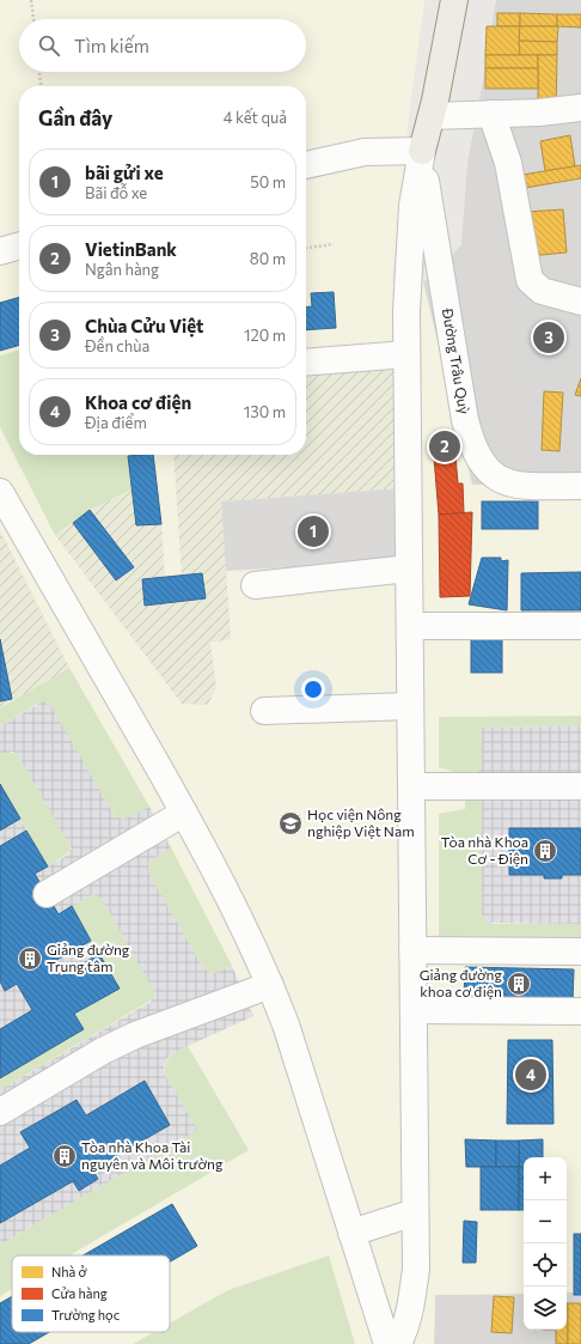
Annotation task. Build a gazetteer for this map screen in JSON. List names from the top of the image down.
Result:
{
  "streets": {
    "street": ["Đường Trâu Quỳ"]
  },
  "places": {
    "school or university": ["Học viện Nông nghiệp Việt Nam"],
    "building": [
      "Tòa nhà Khoa Cơ - Điện",
      "Giảng đường Trung tâm",
      "Giảng đường khoa cơ điện",
      "Tòa nhà Khoa Tài nguyên và Môi trường"
    ]
  },
  "legend": ["Nhà ở", "Cửa hàng", "Trường học"],
  "page": {
    "search": "Tìm kiếm",
    "heading": ["Gần đây", "4 kết quả"],
    "list": [
      {
        "mark": "1",
        "name": "bãi gửi xe",
        "note": "Bãi đỗ xe",
        "value": "50 m"
      },
      {
        "mark": "2",
        "name": "VietinBank",
        "note": "Ngân hàng",
        "value": "80 m"
      },
      {
        "mark": "3",
        "name": "Chùa Cửu Việt",
        "note": "Đền chùa",
        "value": "120 m"
      },
      {
        "mark": "4",
        "name": "Khoa cơ điện",
        "note": "Địa điểm",
        "value": "130 m"
      }
    ],
    "pins": [
      "3",
      "2",
      "1",
      "4"
    ],
    "map_buttons": ["+", "−"]
  }
}
